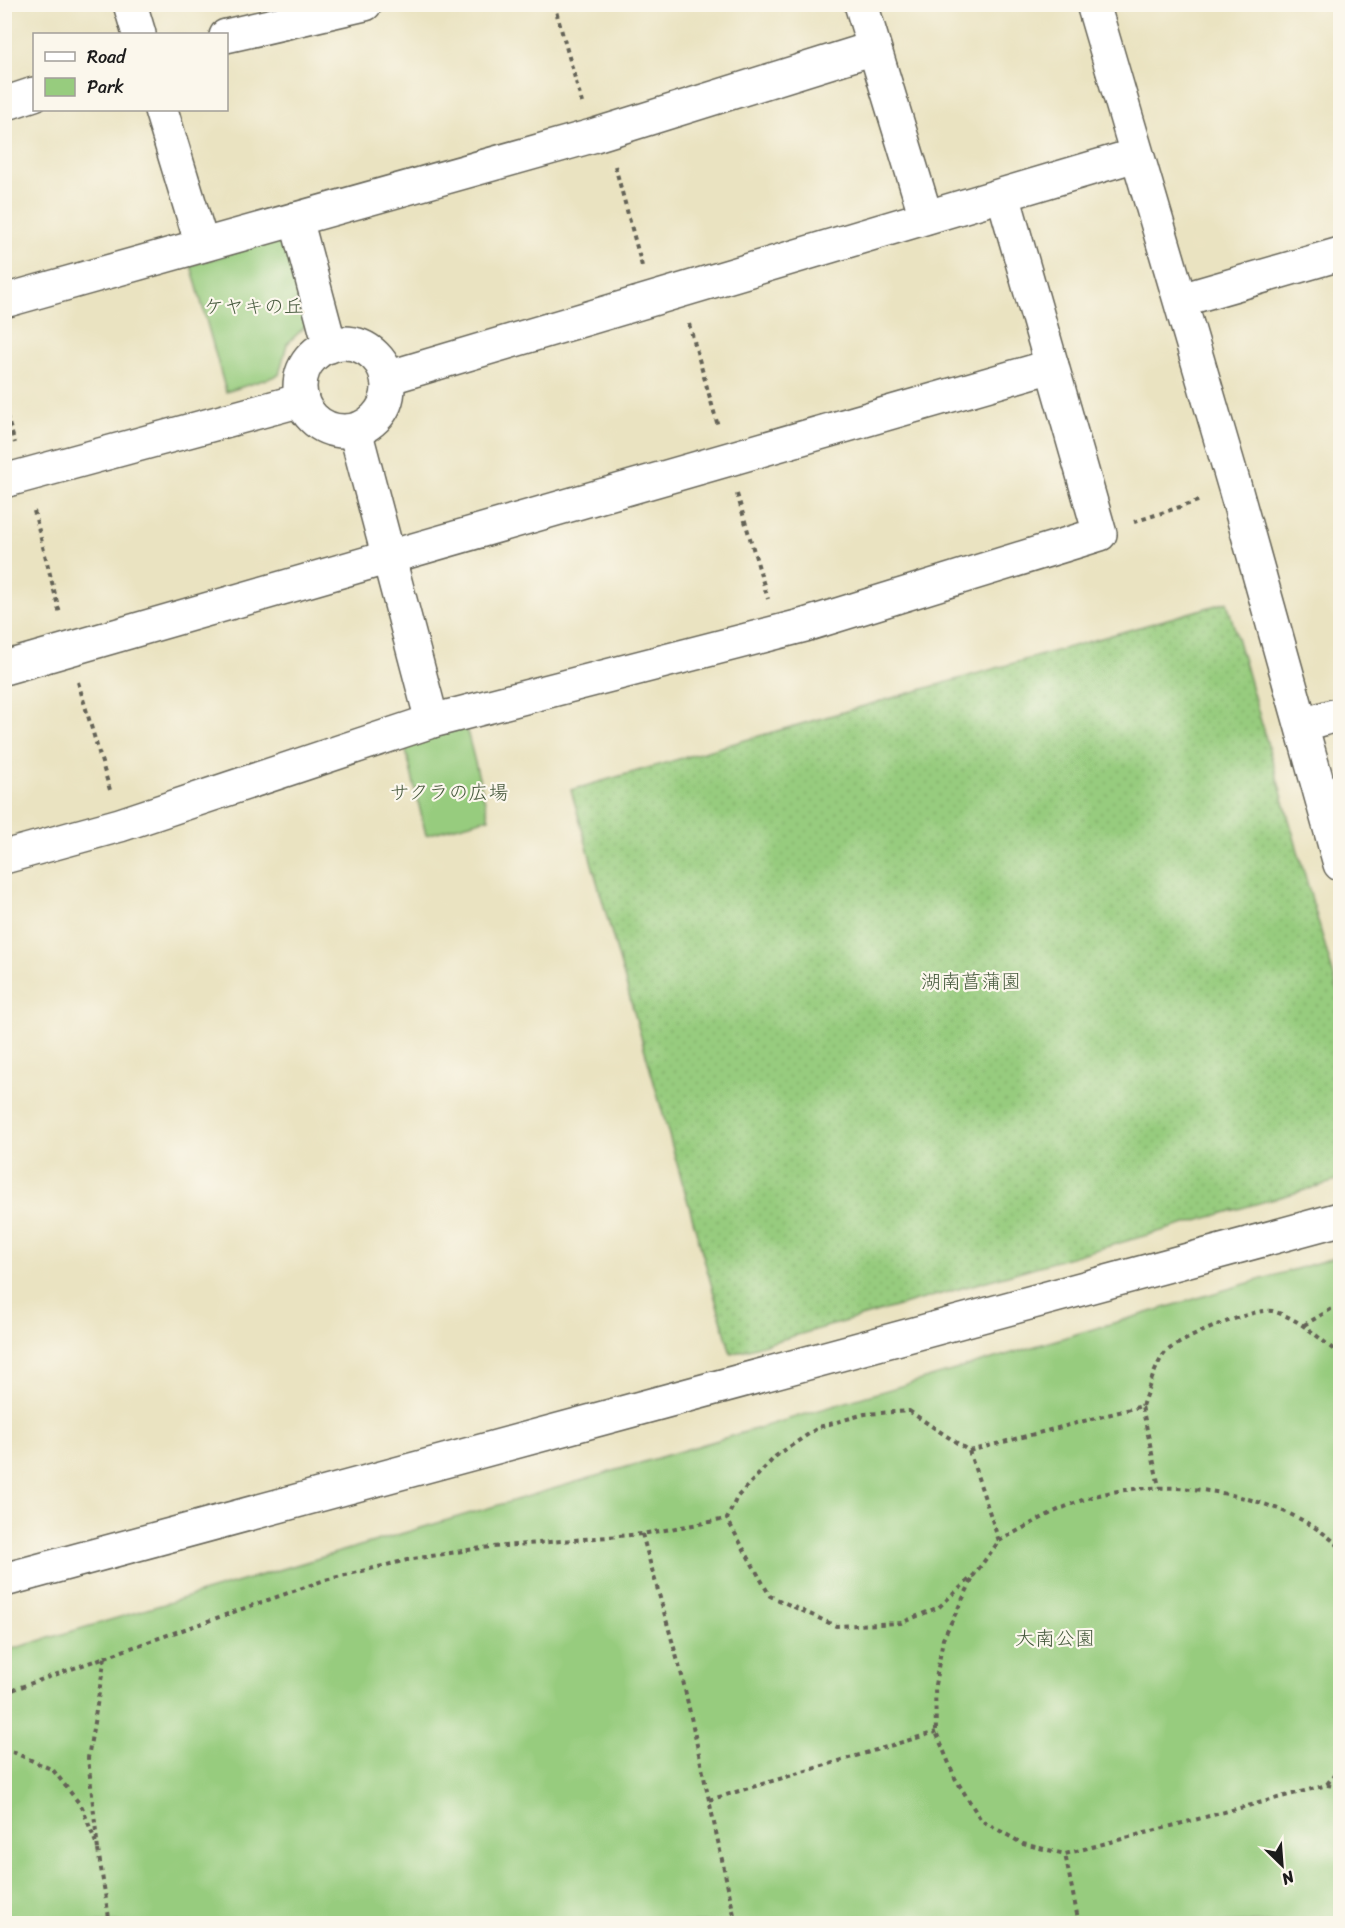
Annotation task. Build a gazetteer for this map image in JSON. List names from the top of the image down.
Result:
{
  "parks": [
    "ケヤキの丘",
    "サクラの広場",
    "湖南菖蒲園",
    "大南公園"
  ],
  "legend": ["Road", "Park"],
  "north": "bottom right"
}
